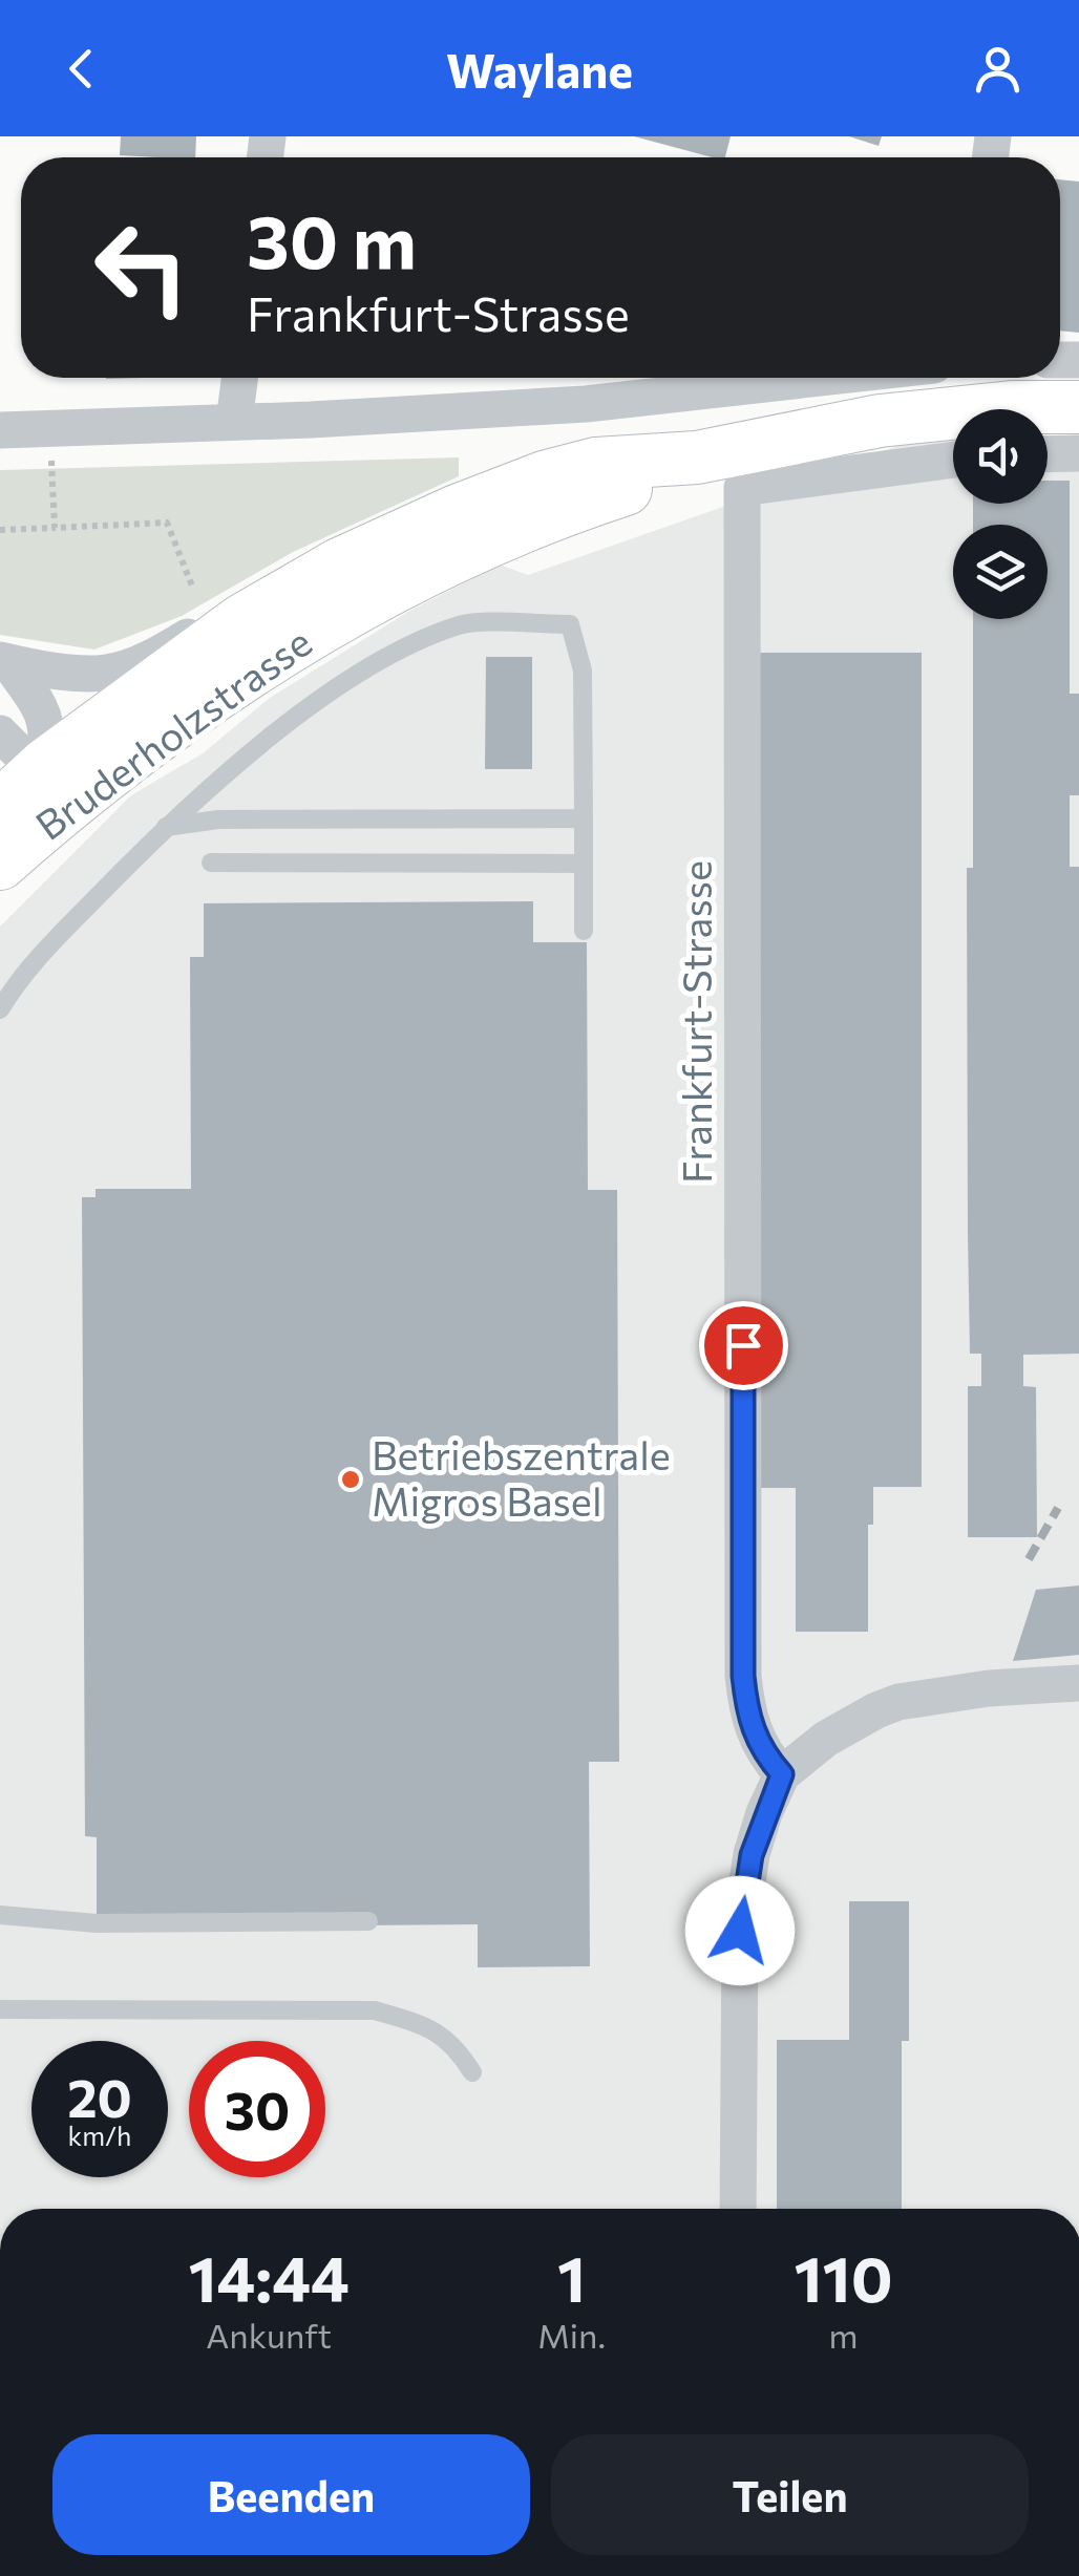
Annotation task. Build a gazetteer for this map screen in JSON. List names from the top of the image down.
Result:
{
  "streets": {
    "main road": ["Bruderholzstrasse"],
    "street": ["Frankfurt-Strasse"]
  },
  "places": ["Betriebszentrale Migros Basel"],
  "page": {
    "header": "Waylane",
    "turn": ["30 m", "Frankfurt-Strasse"],
    "speed": "20 km/h",
    "limit": "30",
    "eta": [
      "14:44",
      "Ankunft",
      "1",
      "Min.",
      "110",
      "m"
    ],
    "buttons": ["Beenden", "Teilen"]
  }
}
